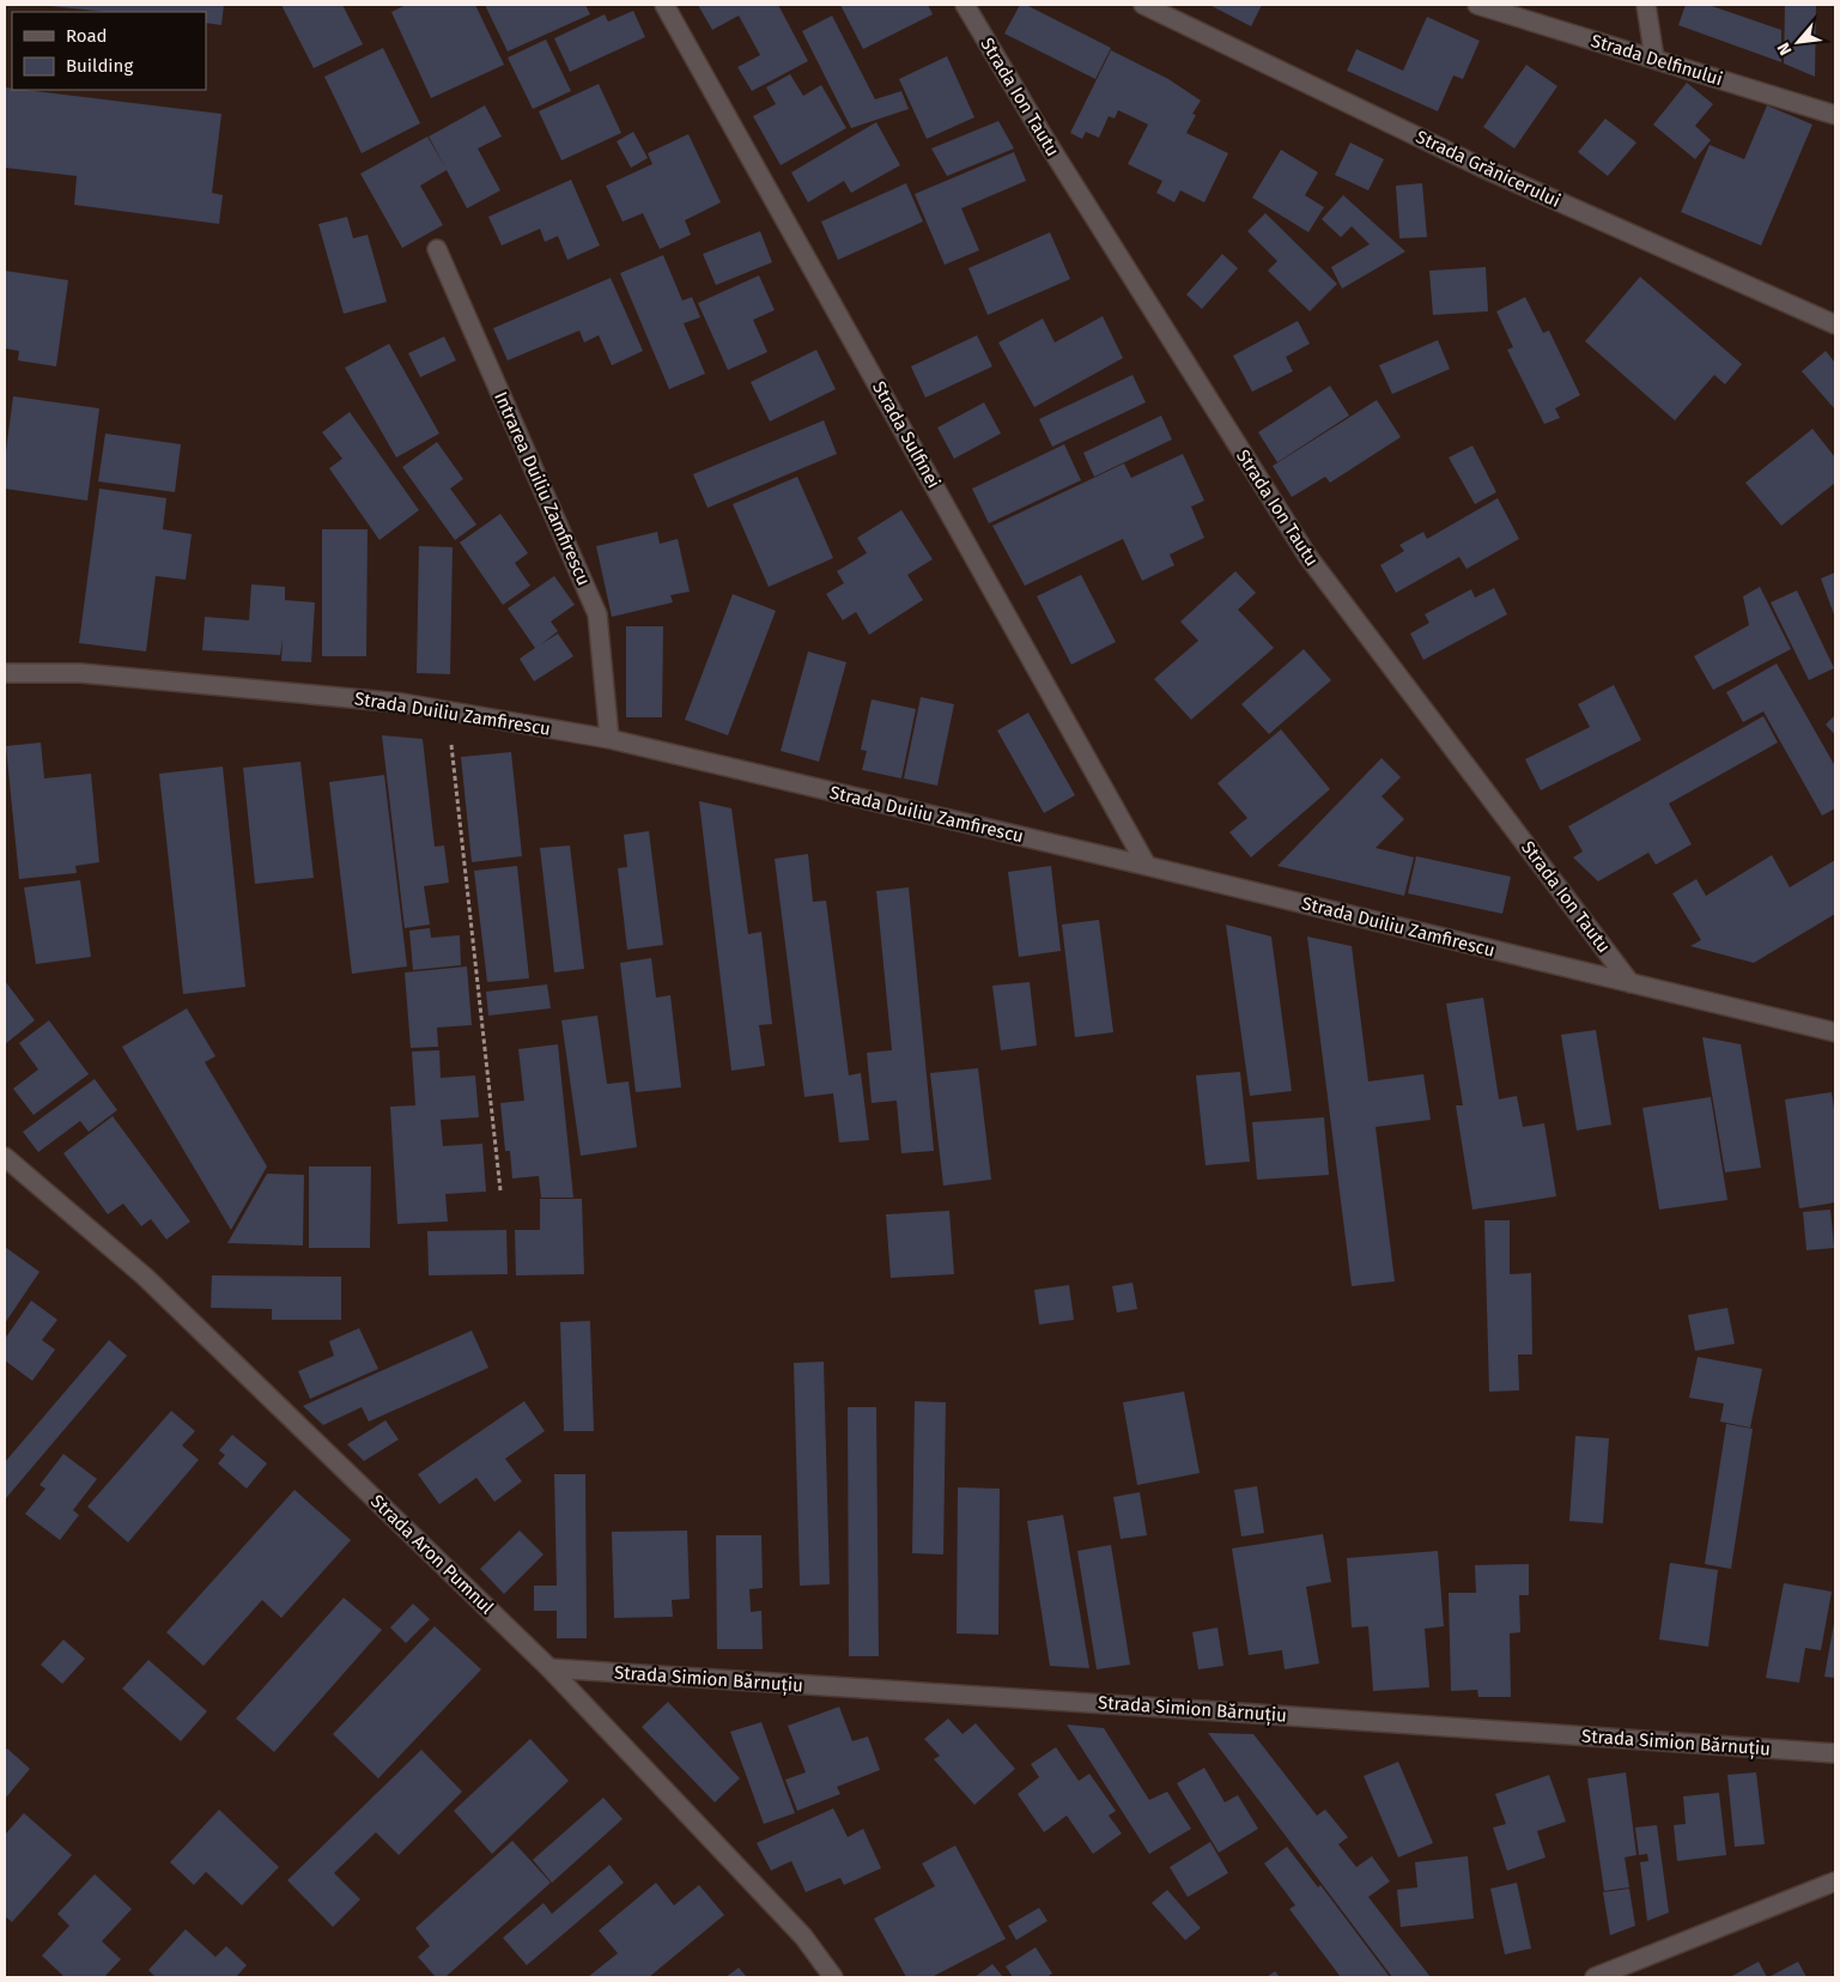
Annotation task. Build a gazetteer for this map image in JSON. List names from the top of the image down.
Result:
{
  "streets": {
    "street": [
      "Strada Delfinului",
      "Strada Ion Tautu",
      "Strada Grănicerului",
      "Strada Sulfinei",
      "Intrarea Duiliu Zamfirescu",
      "Strada Duiliu Zamfirescu",
      "Strada Aron Pumnul",
      "Strada Simion Bărnuțiu"
    ]
  },
  "crossings": [
    ["Strada Ion Tautu", "Strada Duiliu Zamfirescu"],
    ["Strada Sulfinei", "Strada Duiliu Zamfirescu"],
    ["Intrarea Duiliu Zamfirescu", "Strada Duiliu Zamfirescu"],
    ["Strada Aron Pumnul", "Strada Simion Bărnuțiu"]
  ],
  "legend": ["Road", "Building"],
  "north": "bottom left"
}
